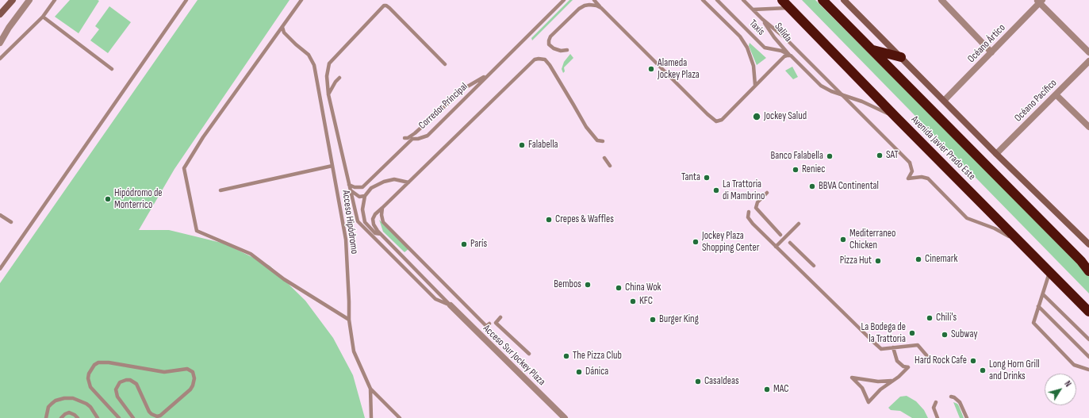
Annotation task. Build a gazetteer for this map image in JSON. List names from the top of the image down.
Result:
{
  "streets": {
    "highway": ["Avenida Javier Prado Este"],
    "street": ["Océano Ártico", "Océano Pacífico", "Acceso Sur Jockey Plaza"],
    "lane": [
      "Taxis",
      "Salida",
      "Corredor Principal",
      "Acceso Hipódromo"
    ]
  },
  "crossings": [
    ["Taxis", "Salida"],
    ["Salida", "Avenida Javier Prado Este"]
  ],
  "places": [
    "Alameda Jockey Plaza",
    "Jockey Salud",
    "Falabella",
    "SAT",
    "Banco Falabella",
    "Reniec",
    "Tanta",
    "BBVA Continental",
    "La Trattoria di Mambrino",
    "Hipódromo de Monterrico",
    "Crepes & Waffles",
    "Mediterraneo Chicken",
    "Jockey Plaza Shopping Center",
    "París",
    "Cinemark",
    "Pizza Hut",
    "Bembos",
    "China Wok",
    "KFC",
    "Chili's",
    "Burger King",
    "La Bodega de la Trattoria",
    "Subway",
    "The Pizza Club",
    "Hard Rock Cafe",
    "Long Horn Grill and Drinks",
    "Dánica",
    "CasaIdeas",
    "MAC"
  ],
  "north": "top right"
}
